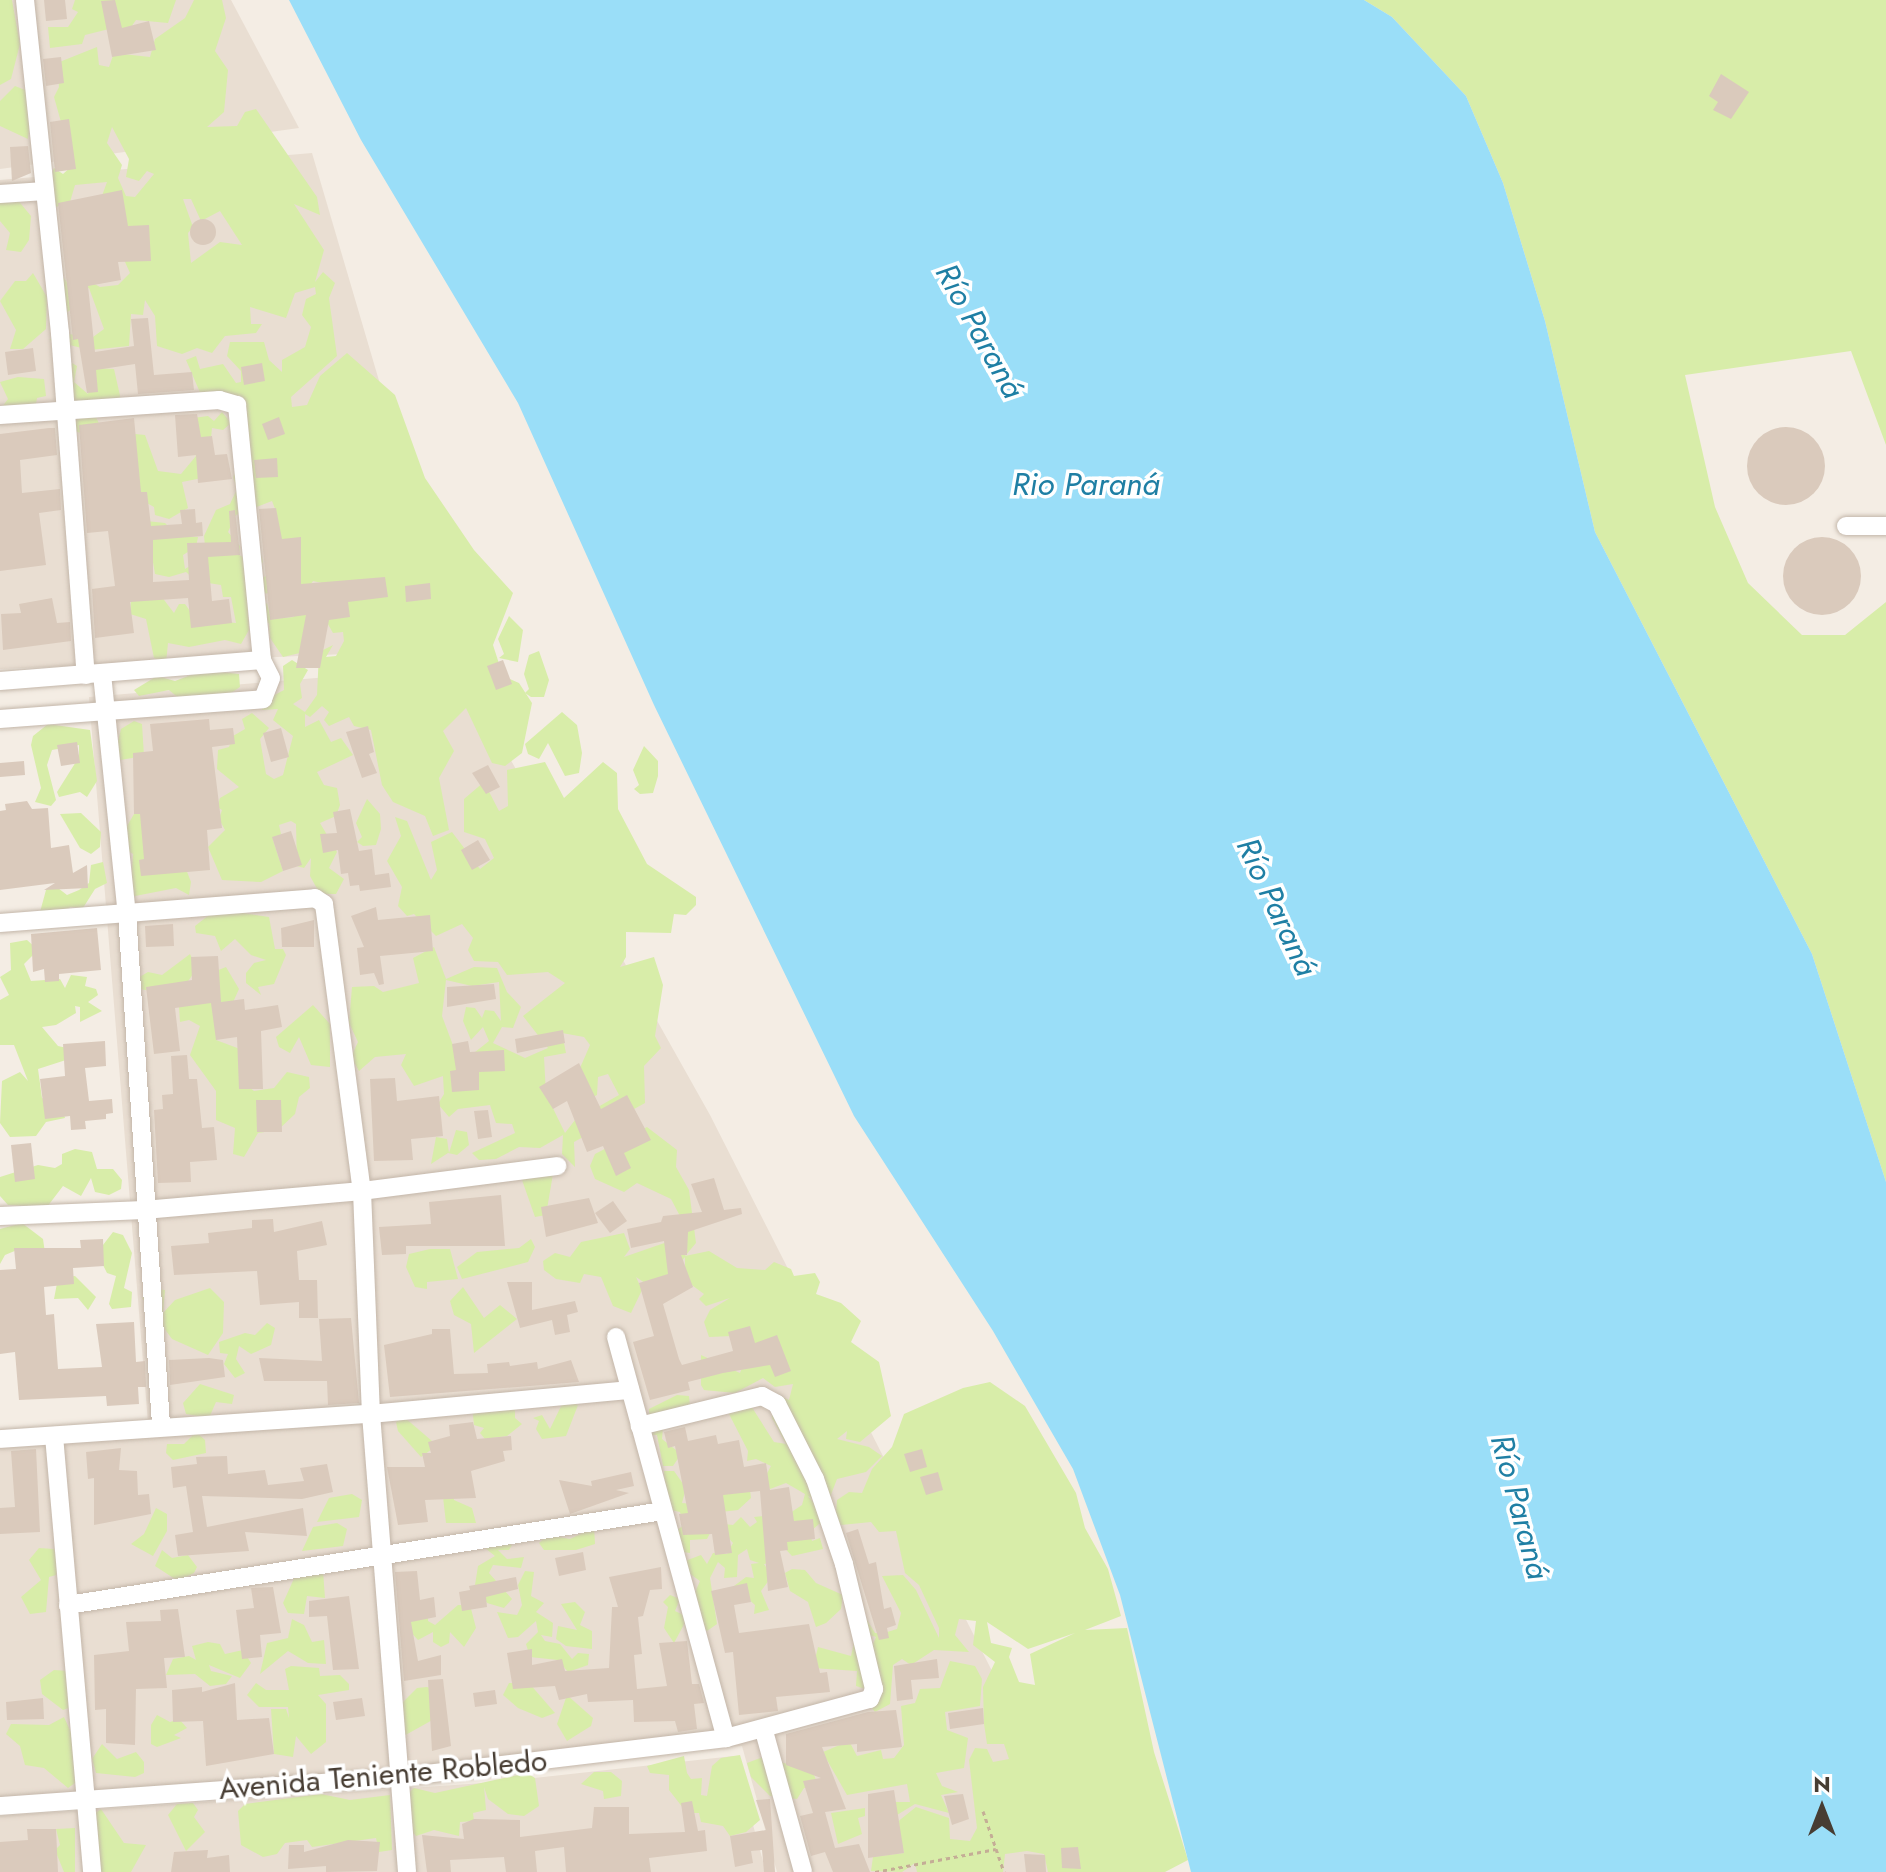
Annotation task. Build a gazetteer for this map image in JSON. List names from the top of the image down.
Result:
{
  "streets": {
    "street": ["Avenida Teniente Robledo"]
  },
  "water": ["Río Paraná", "Rio Paraná"],
  "north": "top"
}
